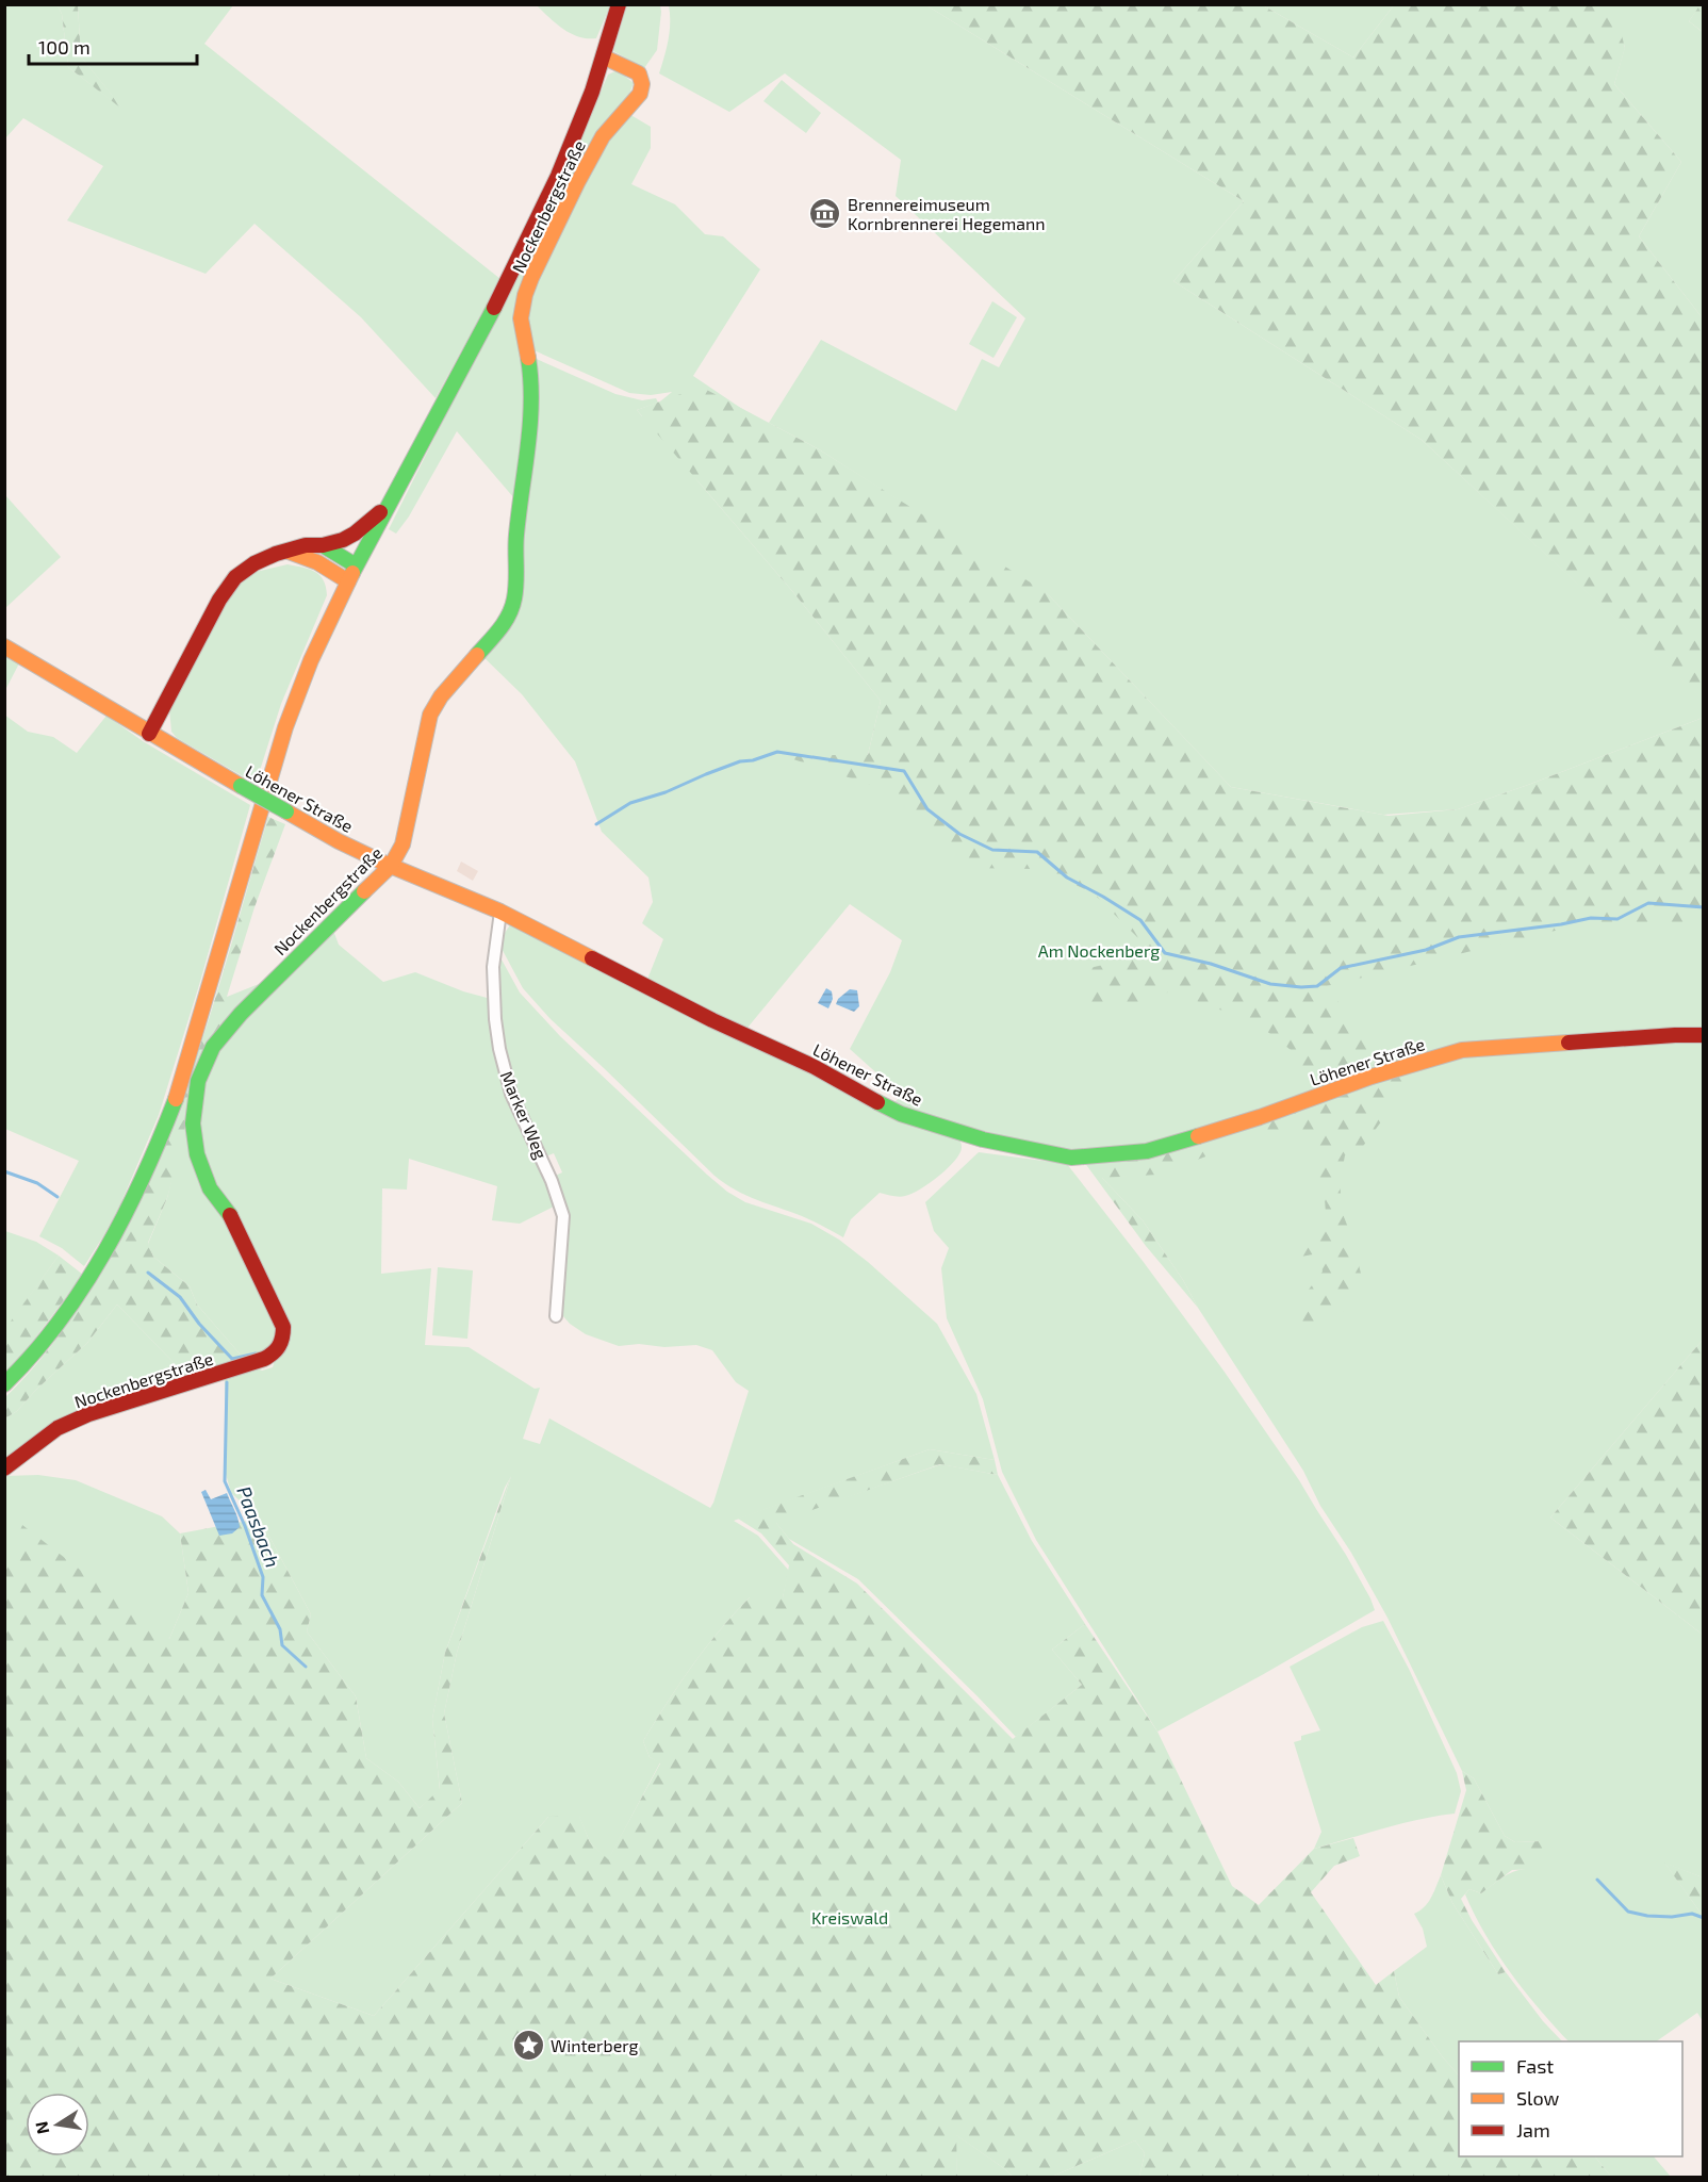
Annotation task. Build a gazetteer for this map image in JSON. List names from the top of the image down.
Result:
{
  "streets": {
    "street": ["Nockenbergstraße", "Löhener Straße", "Marker Weg"]
  },
  "crossings": [
    ["Nockenbergstraße", "Löhener Straße"],
    ["Löhener Straße", "Marker Weg"]
  ],
  "water": ["Paasbach"],
  "parks": ["Am Nockenberg", "Kreiswald"],
  "places": {
    "museum": ["Brennereimuseum Kornbrennerei Hegemann"],
    "place": ["Winterberg"]
  },
  "legend": ["Fast", "Slow", "Jam"],
  "scale_bar": "100 m",
  "north": "left"
}
